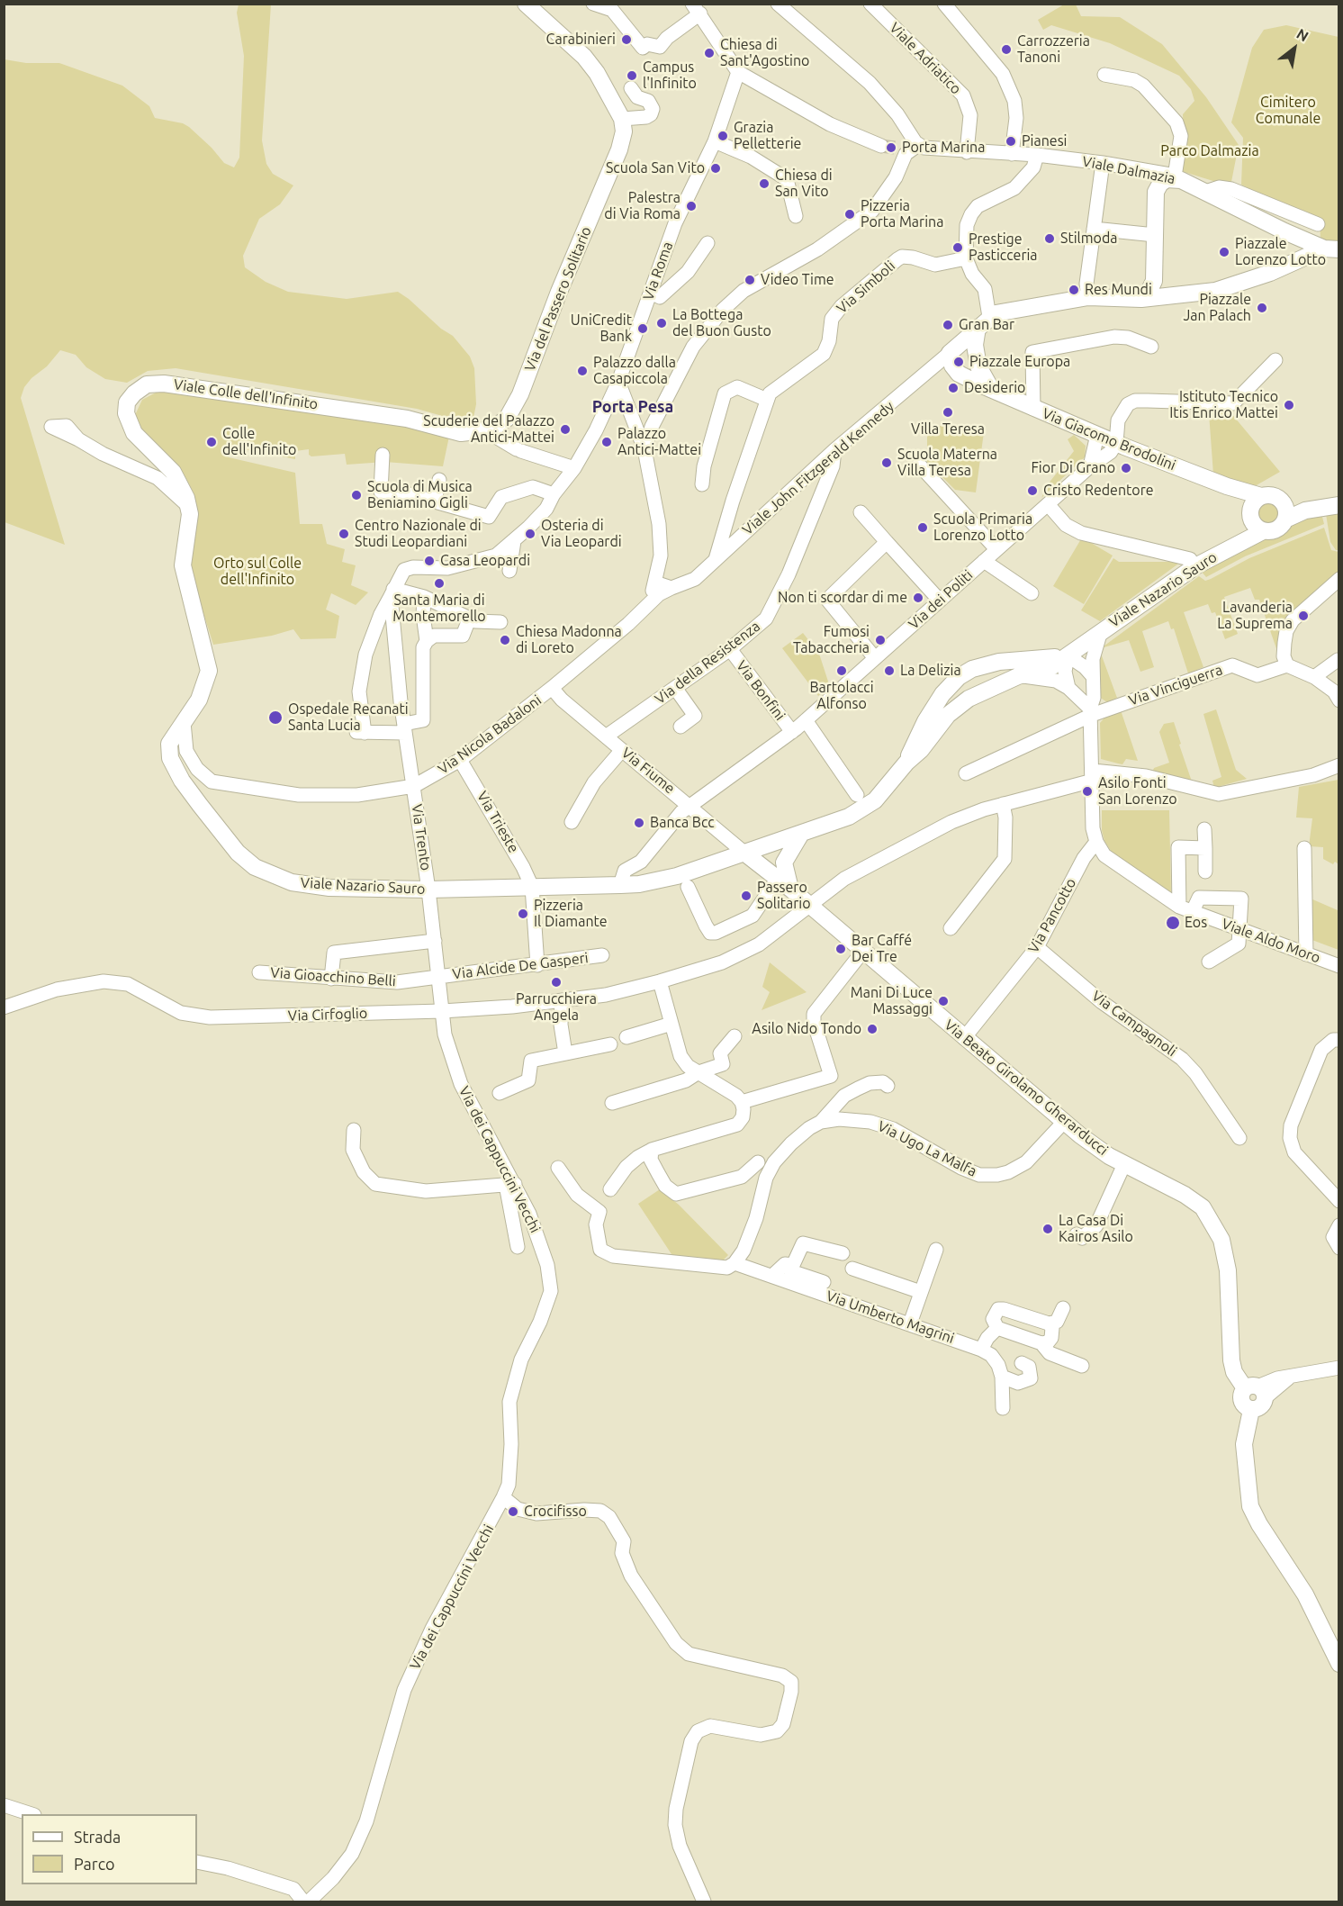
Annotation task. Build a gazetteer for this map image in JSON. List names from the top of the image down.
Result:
{
  "streets": {
    "main road": [
      "Viale Dalmazia",
      "Via del Passero Solitario",
      "Viale Colle dell'Infinito",
      "Via Giacomo Brodolini",
      "Viale Nazario Sauro",
      "Via Beato Girolamo Gherarducci"
    ],
    "street": [
      "Viale Adriatico",
      "Via Roma",
      "Via Simboli",
      "Viale John Fitzgerald Kennedy",
      "Via dei Politi",
      "Via della Resistenza",
      "Via Vinciguerra",
      "Via Bonfini",
      "Via Nicola Badaloni",
      "Via Fiume",
      "Via Trieste",
      "Via Trento",
      "Via Pancotto",
      "Viale Aldo Moro",
      "Via Alcide De Gasperi",
      "Via Gioacchino Belli",
      "Via Cirfoglio",
      "Via Campagnoli",
      "Via Ugo La Malfa",
      "Via dei Cappuccini Vecchi",
      "Via Umberto Magrini"
    ]
  },
  "crossings": [
    ["Viale Adriatico", "Viale Dalmazia"],
    ["Via Roma", "Via Trento"],
    ["Via del Passero Solitario", "Viale Colle dell'Infinito"],
    ["Viale Colle dell'Infinito", "Viale Nazario Sauro"],
    ["Viale Colle dell'Infinito", "Via Nicola Badaloni"],
    ["Via Giacomo Brodolini", "Viale Nazario Sauro"],
    ["Via Giacomo Brodolini", "Via dei Politi"],
    ["Viale John Fitzgerald Kennedy", "Via della Resistenza"],
    ["Viale Nazario Sauro", "Via Nicola Badaloni"],
    ["Viale Nazario Sauro", "Via Fiume"],
    ["Viale Nazario Sauro", "Via Trieste"],
    ["Viale Nazario Sauro", "Via Trento"],
    ["Viale Nazario Sauro", "Via dei Cappuccini Vecchi"],
    ["Via dei Politi", "Via Bonfini"],
    ["Via dei Politi", "Via Fiume"],
    ["Via della Resistenza", "Via Bonfini"],
    ["Via della Resistenza", "Via Fiume"],
    ["Via Nicola Badaloni", "Via Fiume"],
    ["Via Nicola Badaloni", "Via Trieste"],
    ["Via Nicola Badaloni", "Via Trento"],
    ["Via Trento", "Via dei Cappuccini Vecchi"],
    ["Via Pancotto", "Viale Aldo Moro"],
    ["Via Pancotto", "Via Campagnoli"],
    ["Via Pancotto", "Via Beato Girolamo Gherarducci"],
    ["Via Alcide De Gasperi", "Via Gioacchino Belli"],
    ["Via Alcide De Gasperi", "Via dei Cappuccini Vecchi"],
    ["Via Gioacchino Belli", "Via dei Cappuccini Vecchi"],
    ["Via Cirfoglio", "Via Beato Girolamo Gherarducci"],
    ["Via Cirfoglio", "Via dei Cappuccini Vecchi"],
    ["Via Beato Girolamo Gherarducci", "Via Ugo La Malfa"]
  ],
  "districts": ["Porta Pesa"],
  "parks": ["Cimitero Comunale", "Parco Dalmazia", "Orto sul Colle dell'Infinito"],
  "places": [
    "Carabinieri",
    "Carrozzeria Tanoni",
    "Chiesa di Sant'Agostino",
    "Campus l'Infinito",
    "Grazia Pelletterie",
    "Pianesi",
    "Porta Marina",
    "Scuola San Vito",
    "Chiesa di San Vito",
    "Palestra di Via Roma",
    "Pizzeria Porta Marina",
    "Stilmoda",
    "Prestige Pasticceria",
    "Piazzale Lorenzo Lotto",
    "Video Time",
    "Res Mundi",
    "Piazzale Jan Palach",
    "La Bottega del Buon Gusto",
    "Gran Bar",
    "UniCredit Bank",
    "Piazzale Europa",
    "Palazzo dalla Casapiccola",
    "Desiderio",
    "Istituto Tecnico Itis Enrico Mattei",
    "Villa Teresa",
    "Scuderie del Palazzo Antici-Mattei",
    "Colle dell'Infinito",
    "Palazzo Antici-Mattei",
    "Scuola Materna Villa Teresa",
    "Fior Di Grano",
    "Cristo Redentore",
    "Scuola di Musica Beniamino Gigli",
    "Scuola Primaria Lorenzo Lotto",
    "Centro Nazionale di Studi Leopardiani",
    "Osteria di Via Leopardi",
    "Casa Leopardi",
    "Santa Maria di Montemorello",
    "Non ti scordar di me",
    "Lavanderia La Suprema",
    "Chiesa Madonna di Loreto",
    "Fumosi Tabaccheria",
    "Bartolacci Alfonso",
    "La Delizia",
    "Ospedale Recanati Santa Lucia",
    "Asilo Fonti San Lorenzo",
    "Banca Bcc",
    "Passero Solitario",
    "Pizzeria Il Diamante",
    "Eos",
    "Bar Caffé Dei Tre",
    "Parrucchiera Angela",
    "Mani Di Luce Massaggi",
    "Asilo Nido Tondo",
    "La Casa Di Kairos Asilo",
    "Crocifisso"
  ],
  "legend": ["Strada", "Parco"],
  "north": "top right"
}
